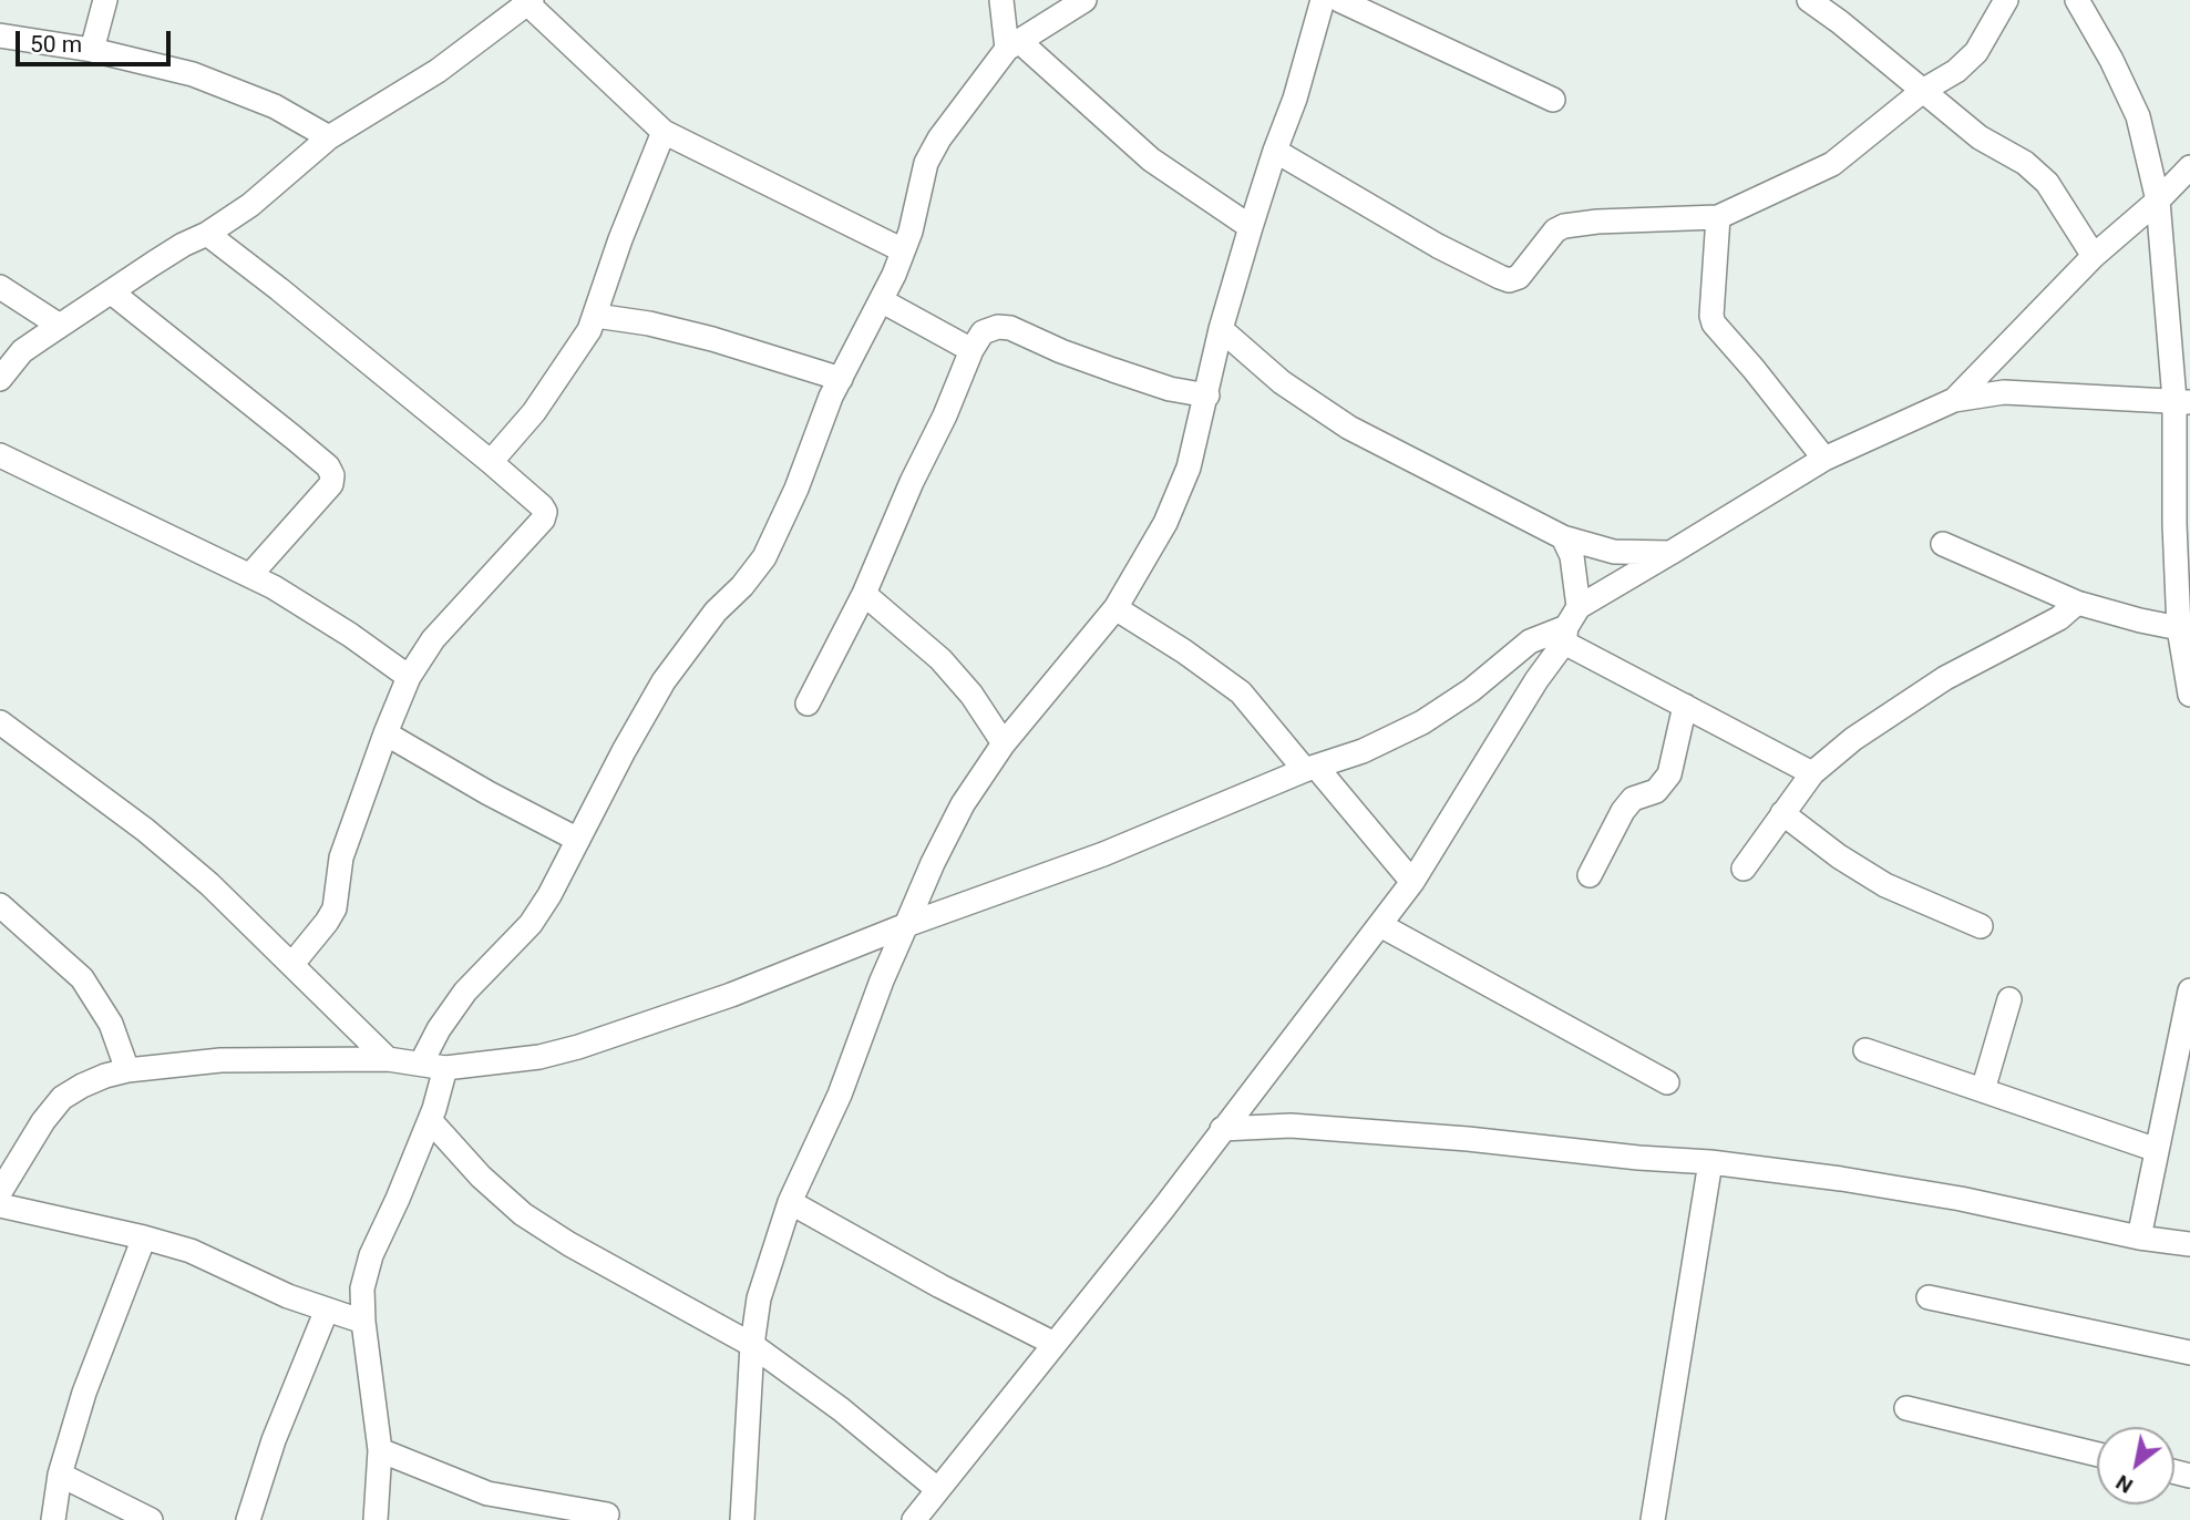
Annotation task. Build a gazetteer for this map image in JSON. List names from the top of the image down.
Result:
{
  "scale_bar": "50 m",
  "north": "bottom left"
}
